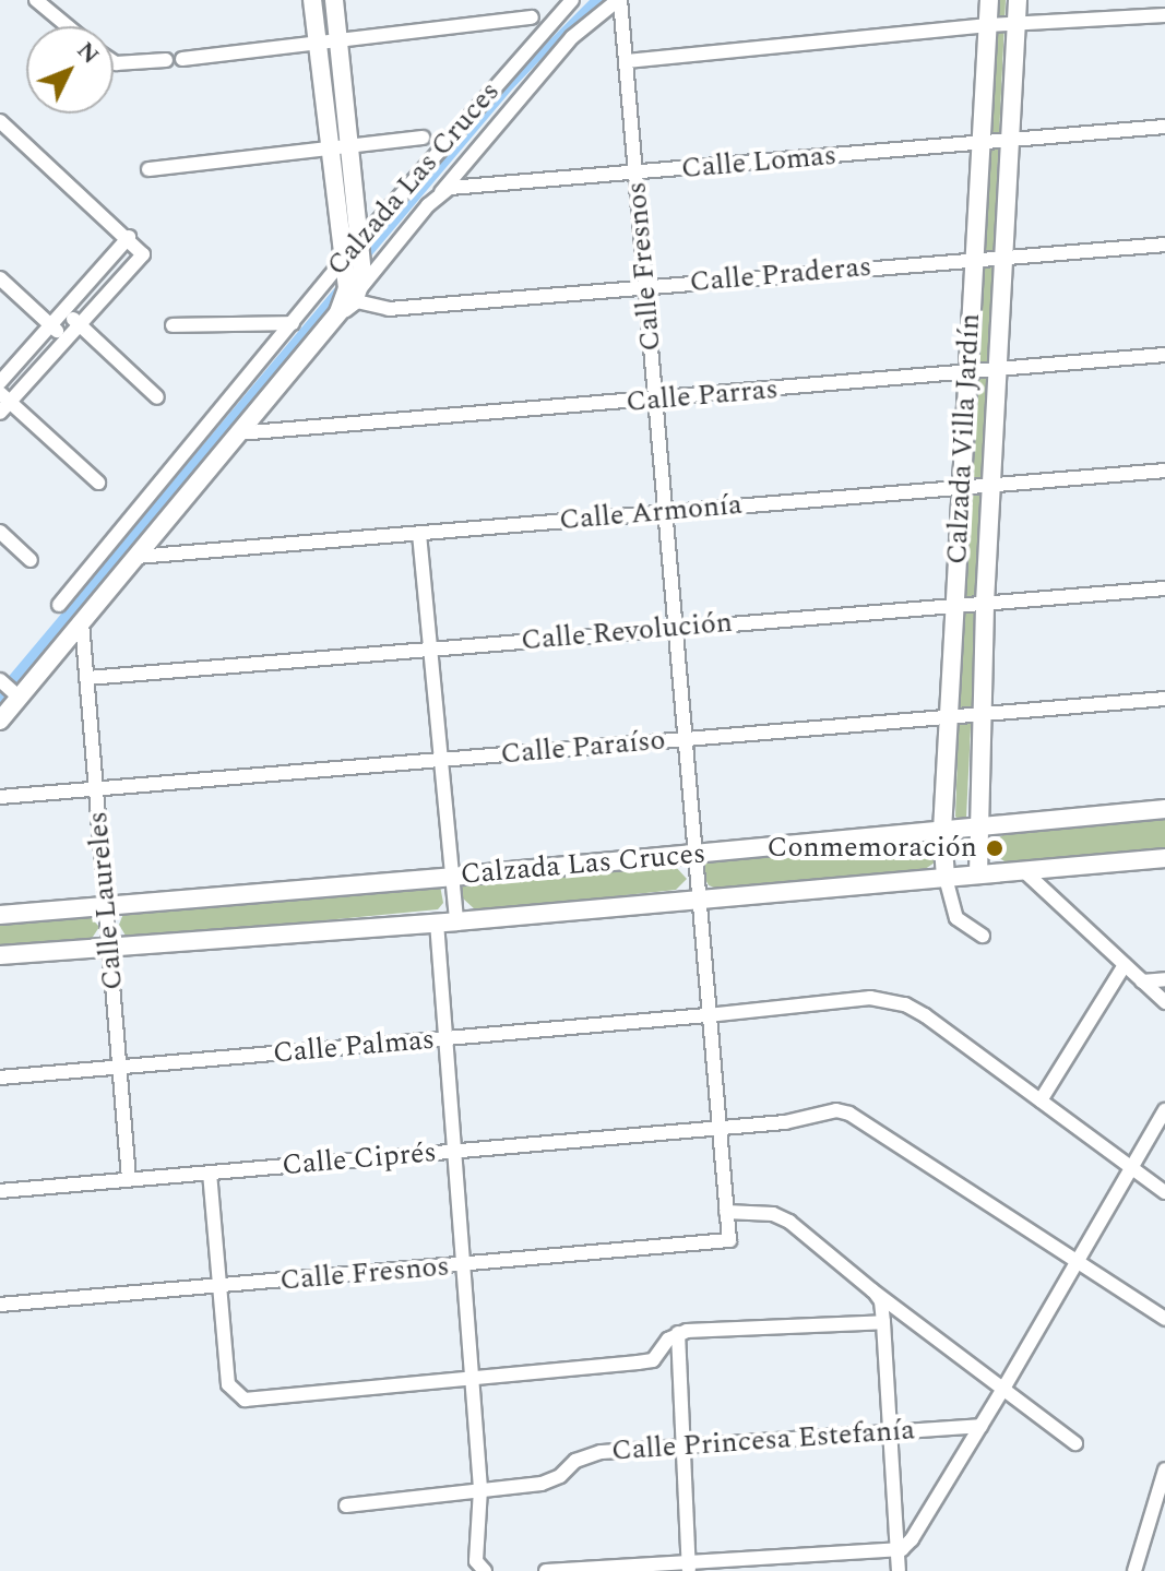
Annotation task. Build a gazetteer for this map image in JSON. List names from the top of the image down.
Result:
{
  "streets": {
    "street": [
      "Calle Lomas",
      "Calzada Las Cruces",
      "Calle Fresnos",
      "Calle Praderas",
      "Calle Parras",
      "Calzada Villa Jardín",
      "Calle Armonía",
      "Calle Revolución",
      "Calle Paraíso",
      "Calle Laureles",
      "Calle Palmas",
      "Calle Ciprés",
      "Calle Princesa Estefanía"
    ]
  },
  "crossings": [
    ["Calle Lomas", "Calzada Las Cruces"],
    ["Calle Lomas", "Calle Fresnos"],
    ["Calle Lomas", "Calzada Villa Jardín"],
    ["Calzada Las Cruces", "Calle Fresnos"],
    ["Calzada Las Cruces", "Calle Praderas"],
    ["Calzada Las Cruces", "Calle Parras"],
    ["Calzada Las Cruces", "Calzada Villa Jardín"],
    ["Calzada Las Cruces", "Calle Armonía"],
    ["Calzada Las Cruces", "Calle Laureles"],
    ["Calle Fresnos", "Calle Praderas"],
    ["Calle Fresnos", "Calle Parras"],
    ["Calle Fresnos", "Calle Armonía"],
    ["Calle Fresnos", "Calle Revolución"],
    ["Calle Fresnos", "Calle Paraíso"],
    ["Calle Fresnos", "Calle Palmas"],
    ["Calle Fresnos", "Calle Ciprés"],
    ["Calle Praderas", "Calzada Villa Jardín"],
    ["Calle Parras", "Calzada Villa Jardín"],
    ["Calzada Villa Jardín", "Calle Armonía"],
    ["Calzada Villa Jardín", "Calle Revolución"],
    ["Calzada Villa Jardín", "Calle Paraíso"],
    ["Calle Revolución", "Calle Laureles"],
    ["Calle Paraíso", "Calle Laureles"],
    ["Calle Laureles", "Calle Palmas"],
    ["Calle Laureles", "Calle Ciprés"]
  ],
  "places": ["Conmemoración"],
  "north": "top right"
}
